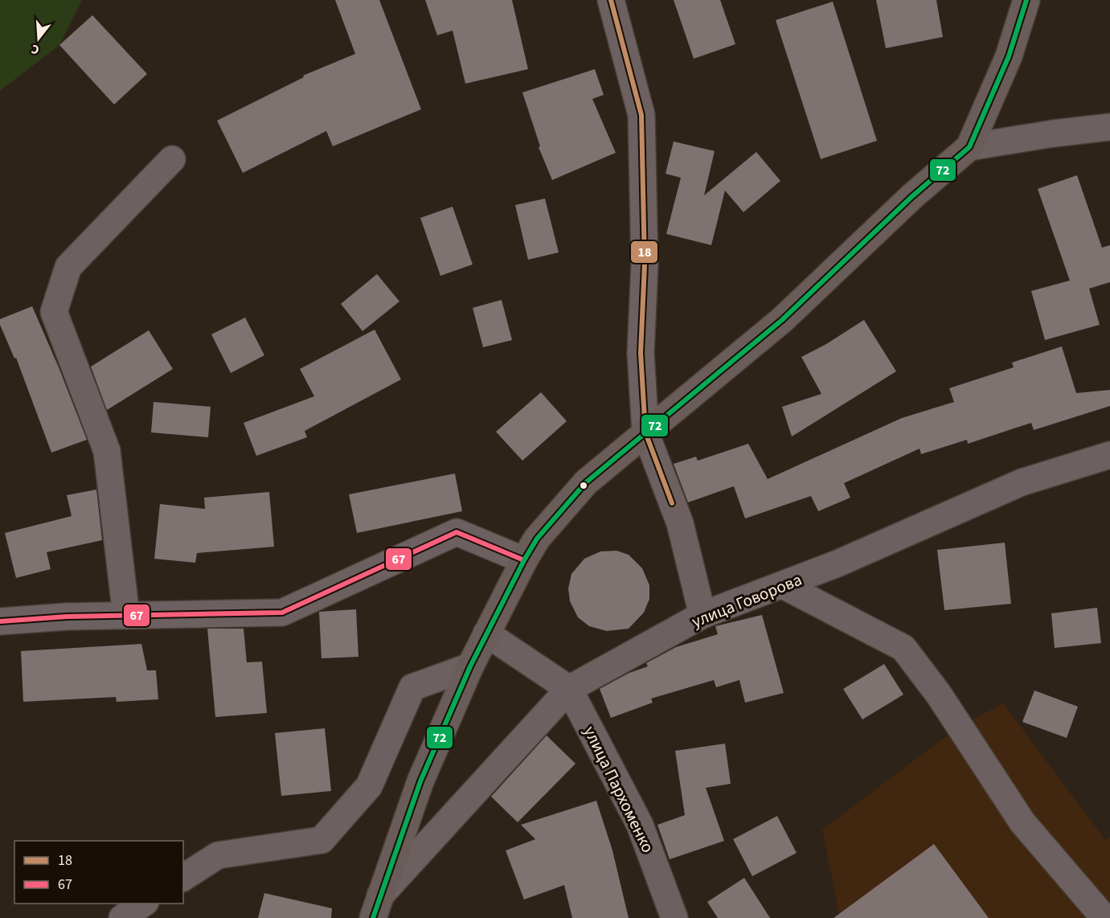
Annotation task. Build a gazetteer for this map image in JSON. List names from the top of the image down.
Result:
{
  "streets": {
    "street": ["улица Говорова", "улица Пархоменко"]
  },
  "crossings": [
    ["улица Говорова", "улица Пархоменко"]
  ],
  "lines": ["transit line 18", "transit line 72", "transit line 67"],
  "legend": ["18", "67"],
  "north": "bottom"
}
